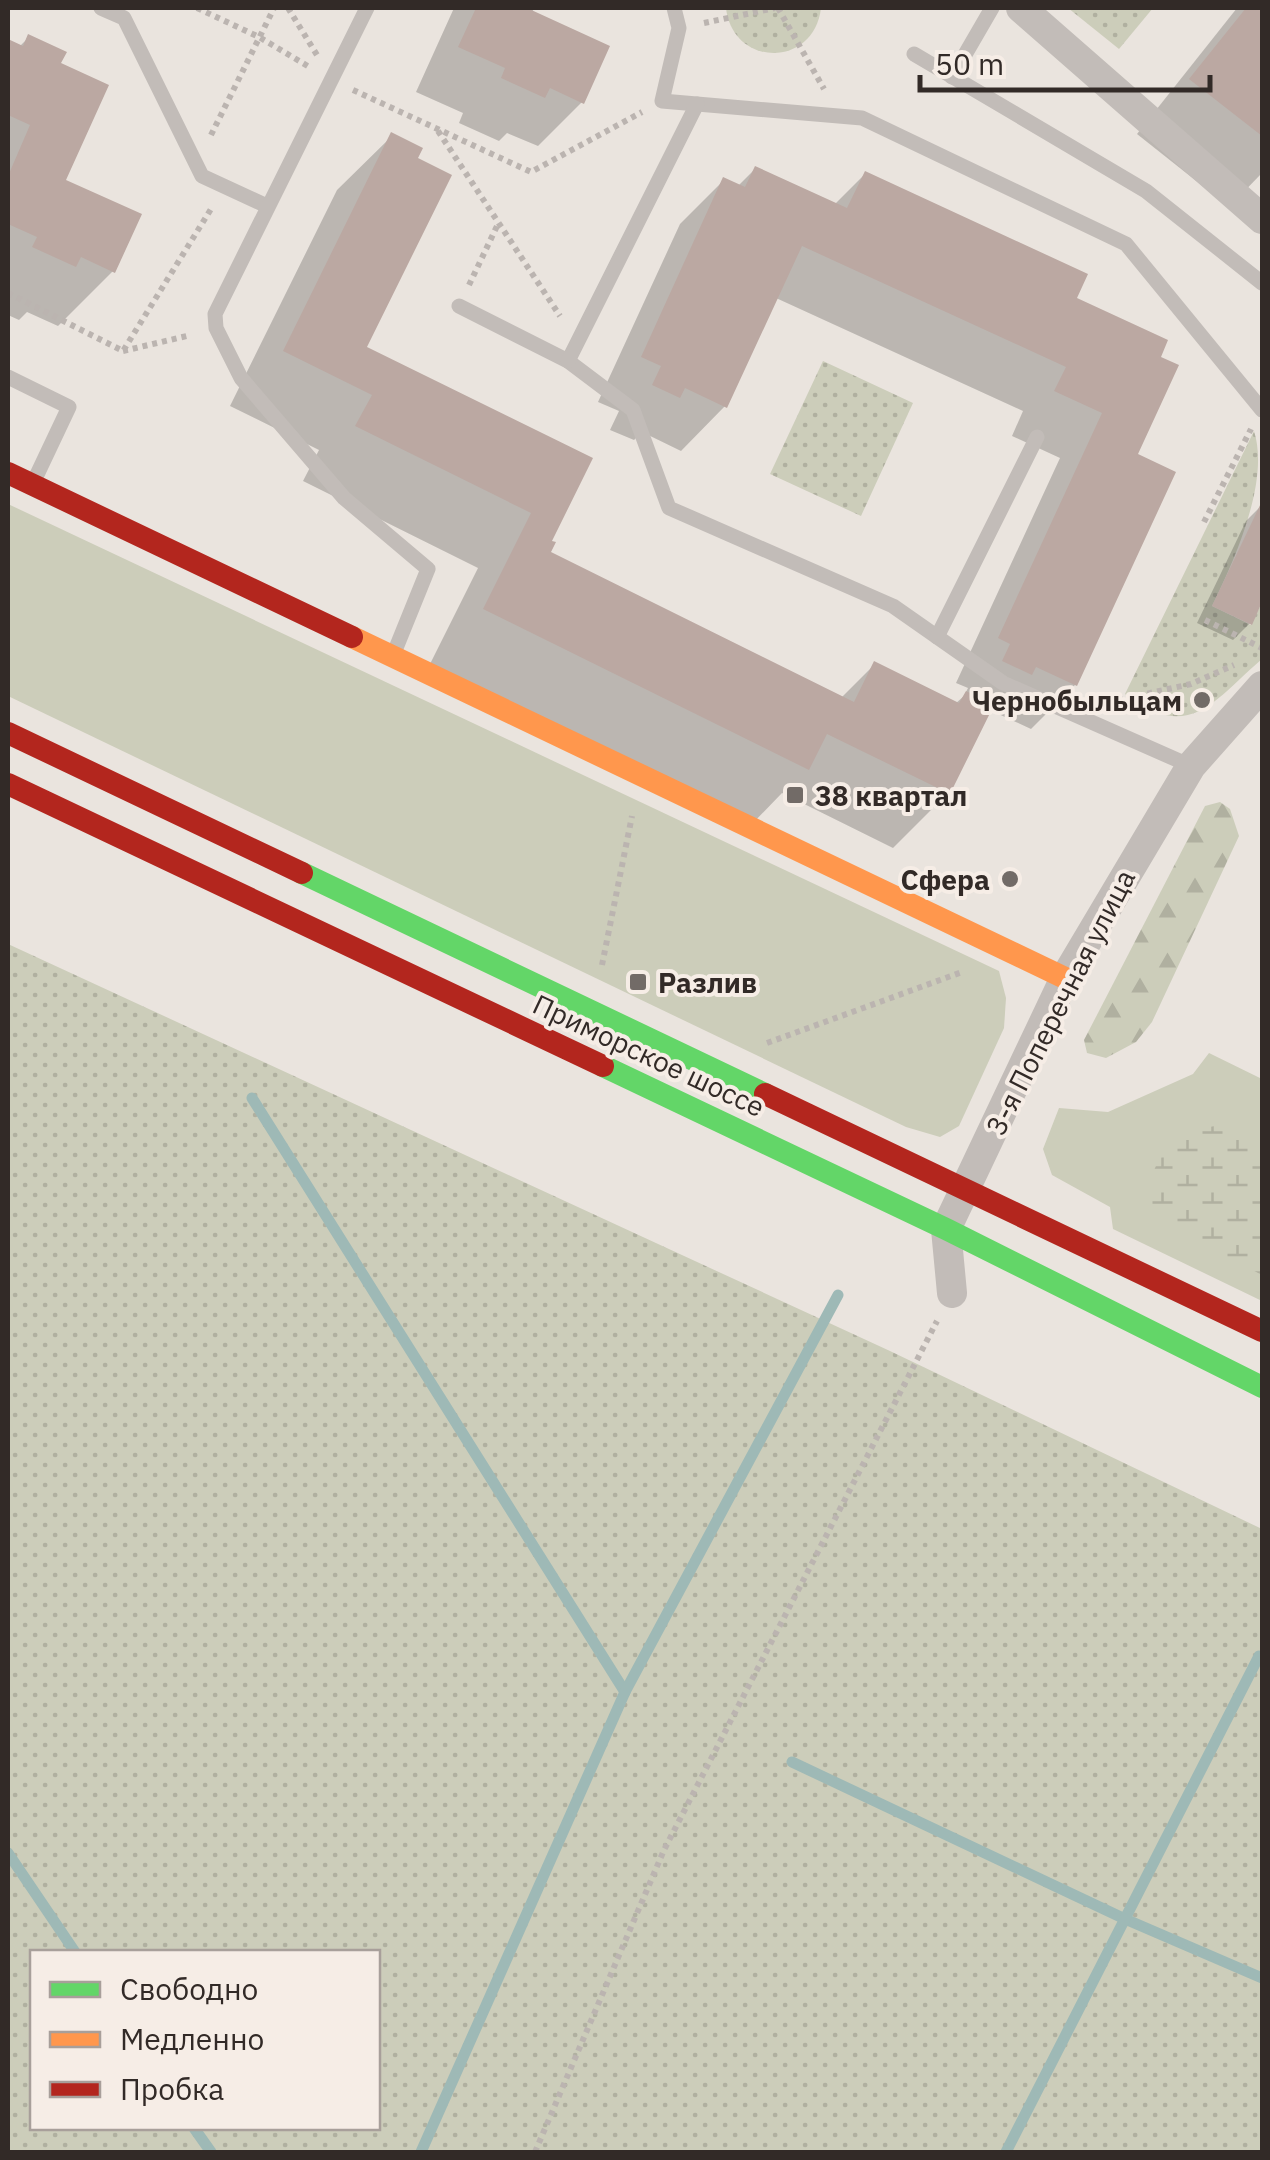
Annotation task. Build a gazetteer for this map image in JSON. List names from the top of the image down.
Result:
{
  "streets": {
    "main road": ["Приморское шоссе"],
    "street": ["3-я Поперечная улица"]
  },
  "crossings": [
    ["3-я Поперечная улица", "Приморское шоссе"]
  ],
  "places": {
    "other": ["Чернобыльцам", "Сфера"],
    "transit": ["38 квартал", "Разлив"]
  },
  "legend": ["Свободно", "Медленно", "Пробка"],
  "scale_bar": "50 m"
}
